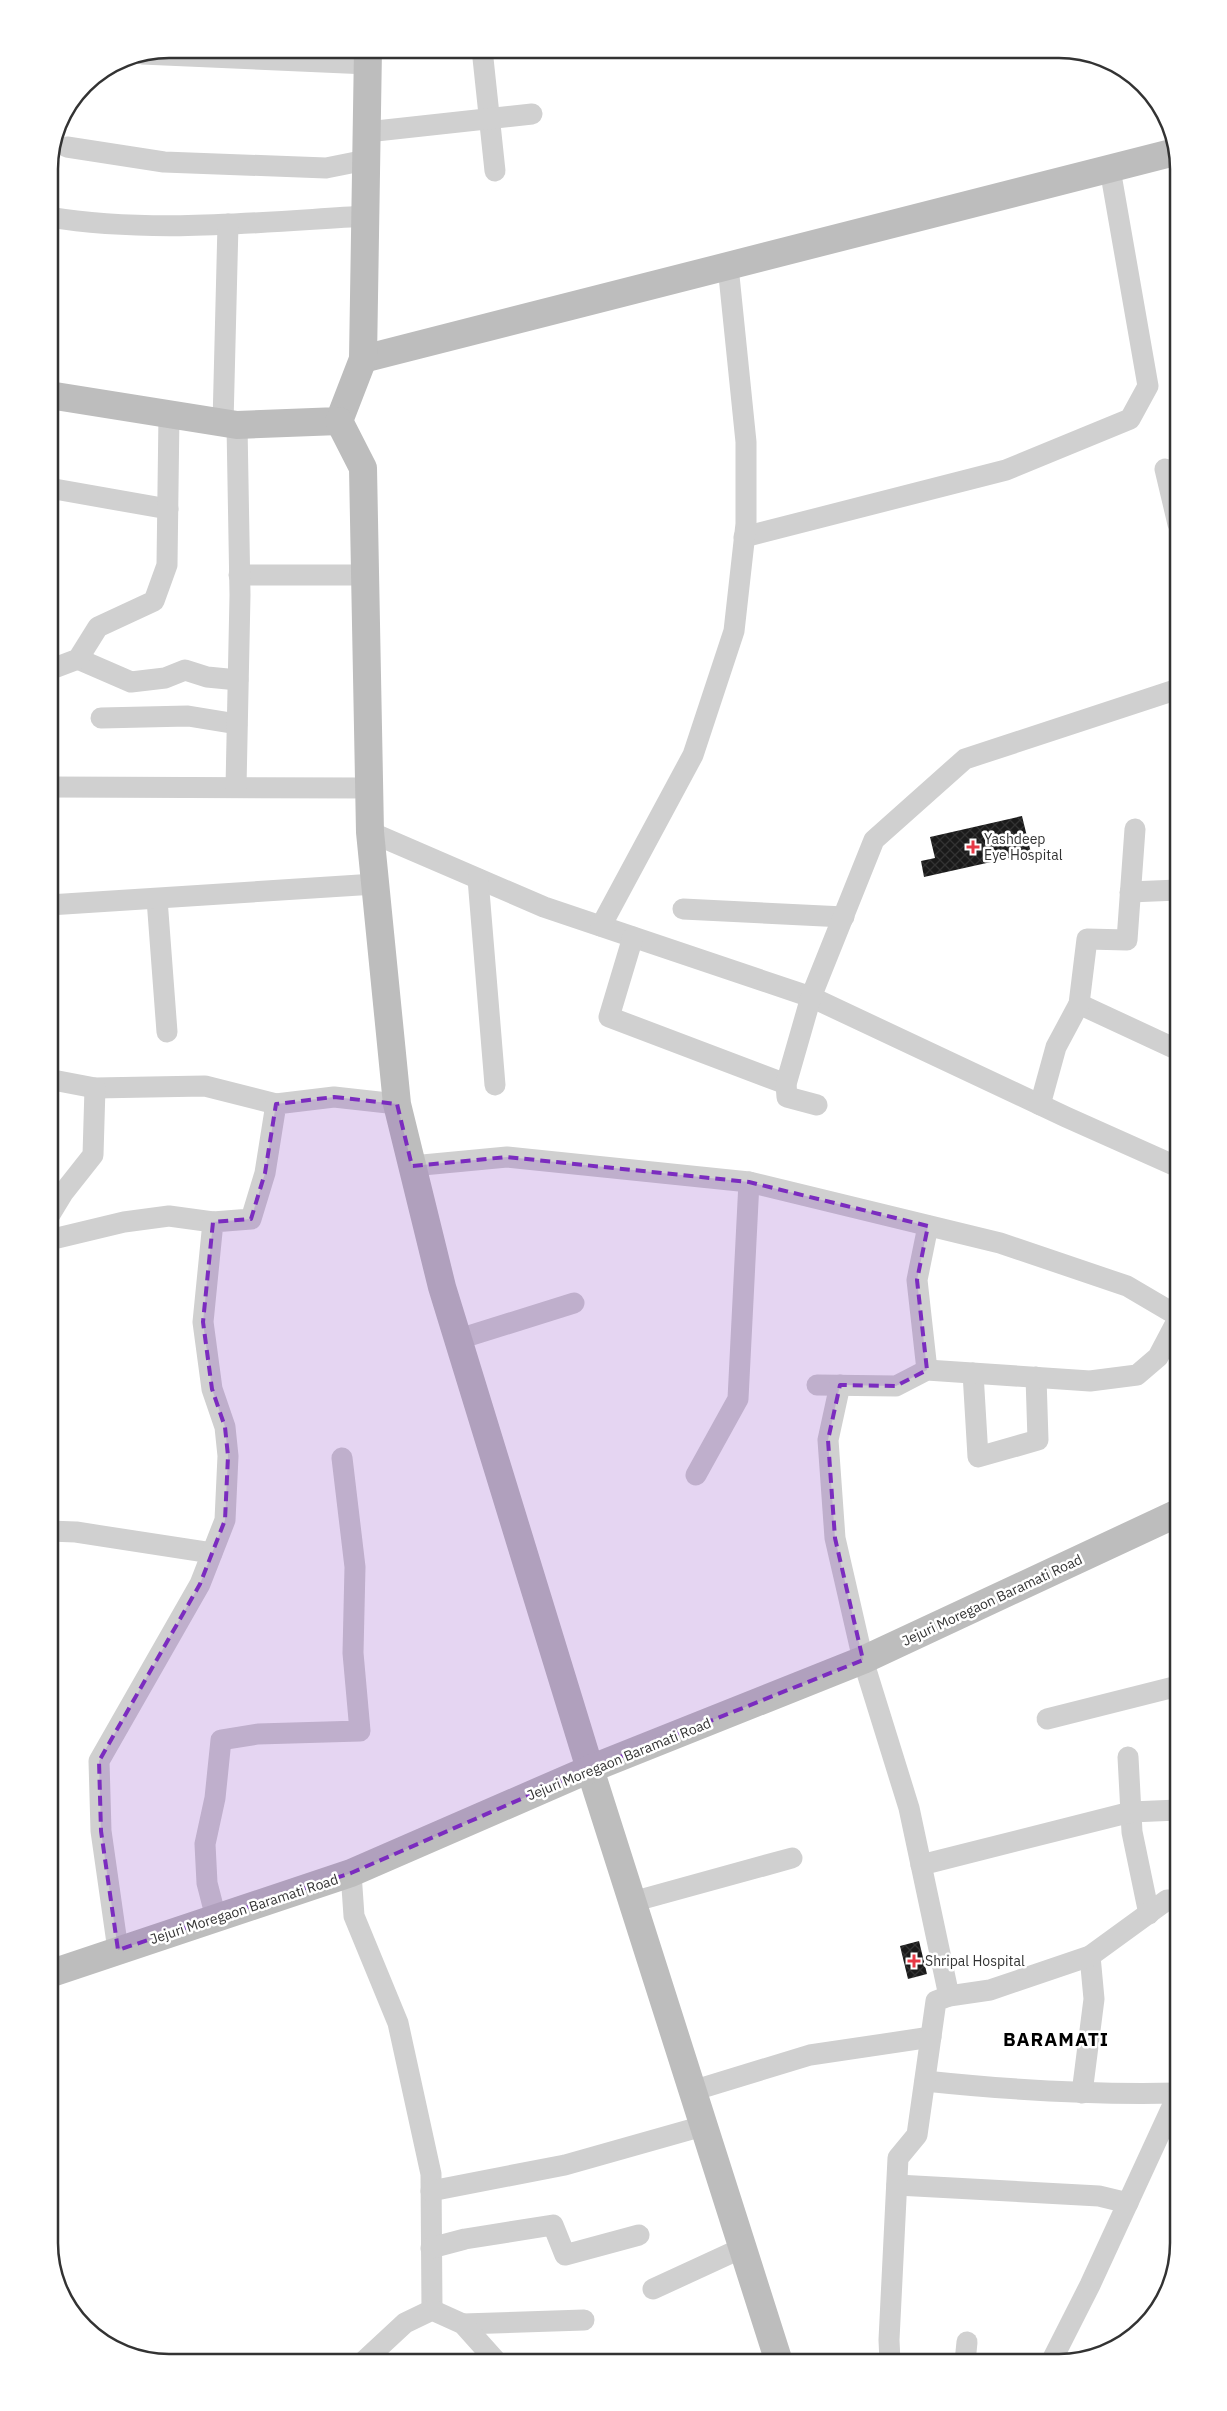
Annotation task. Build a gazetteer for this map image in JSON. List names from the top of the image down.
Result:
{
  "streets": {
    "street": ["Jejuri Moregaon Baramati Road"]
  },
  "districts": ["BARAMATI"],
  "places": {
    "health": ["Yashdeep Eye Hospital", "Shripal Hospital"]
  }
}
